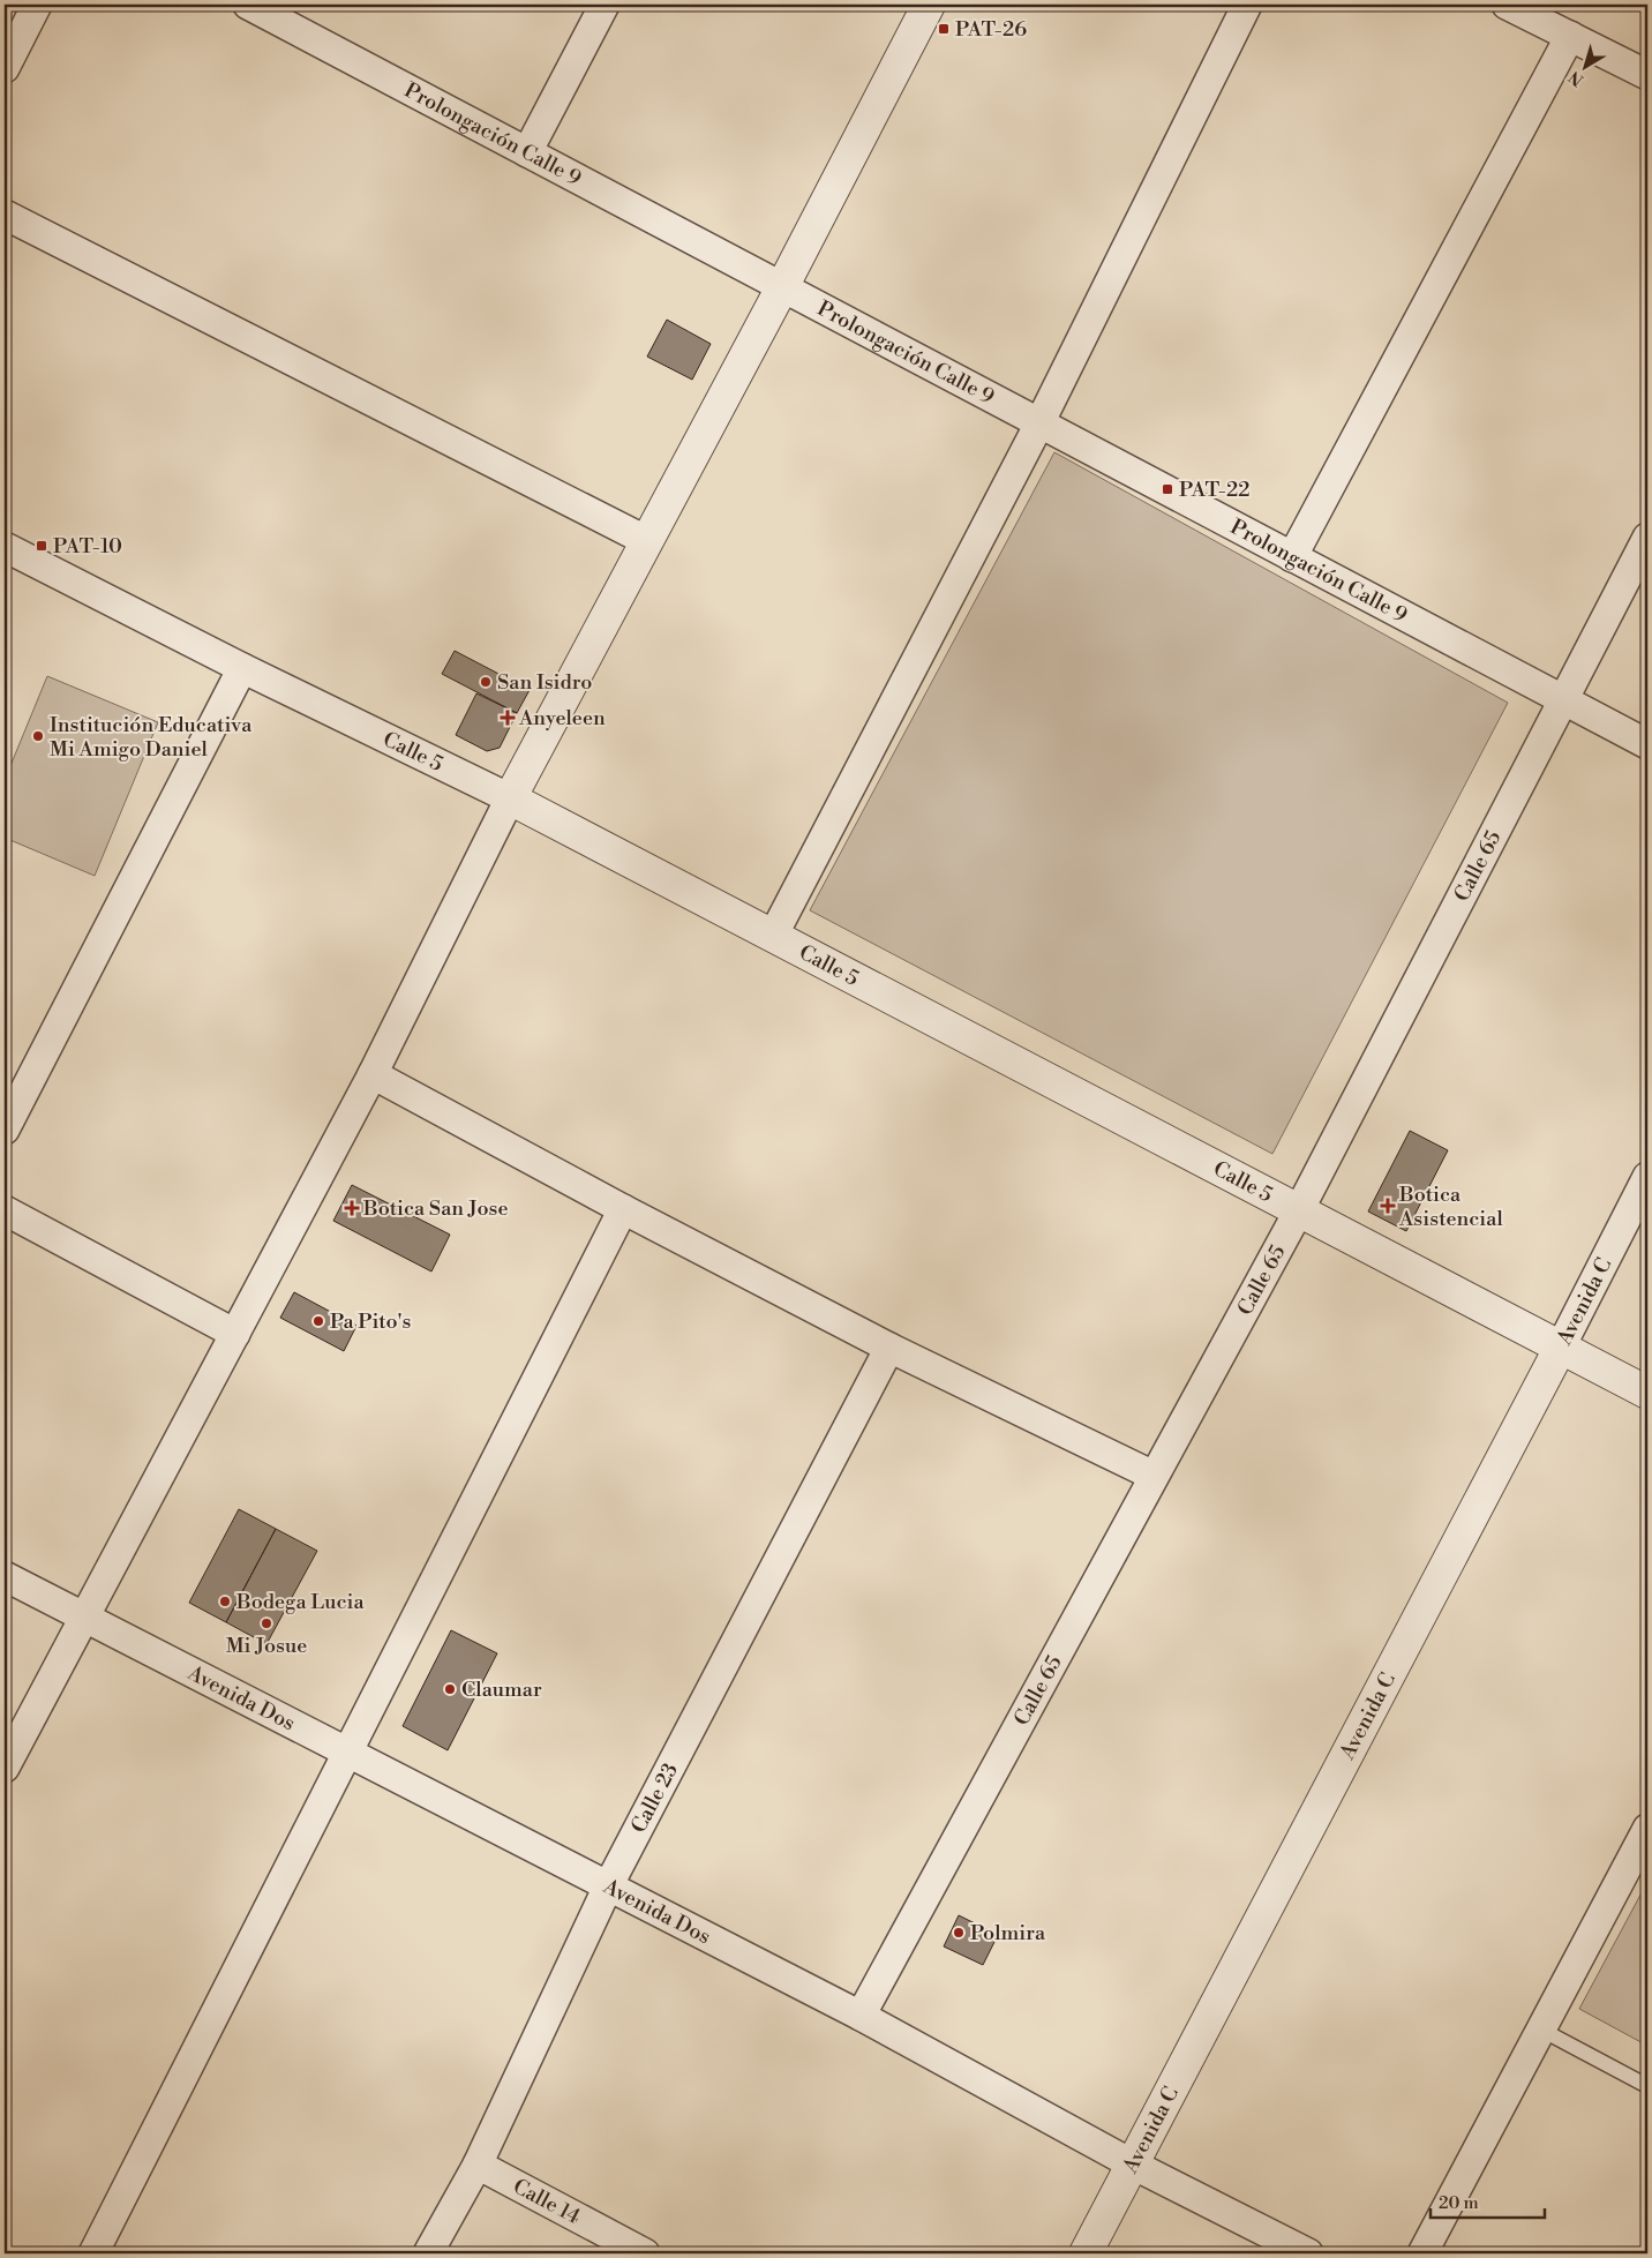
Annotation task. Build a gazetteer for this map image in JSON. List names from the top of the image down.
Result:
{
  "streets": {
    "street": [
      "Prolongación Calle 9",
      "Calle 5",
      "Calle 65",
      "Avenida C",
      "Avenida Dos",
      "Calle 23",
      "Calle 14"
    ]
  },
  "crossings": [
    ["Prolongación Calle 9", "Calle 65"],
    ["Calle 5", "Calle 65"],
    ["Calle 5", "Avenida C"],
    ["Calle 65", "Avenida Dos"],
    ["Avenida C", "Avenida Dos"],
    ["Avenida Dos", "Calle 23"],
    ["Calle 23", "Calle 14"]
  ],
  "places": {
    "transit": ["PAT-26", "PAT-22", "PAT-10"],
    "other": [
      "San Isidro",
      "Institución Educativa Mi Amigo Daniel",
      "Pa Pito's",
      "Bodega Lucia",
      "Mi Josue",
      "Claumar",
      "Polmira"
    ],
    "health": ["Anyeleen", "Botica Asistencial", "Botica San Jose"]
  },
  "scale_bar": "20 m",
  "north": "bottom left"
}
